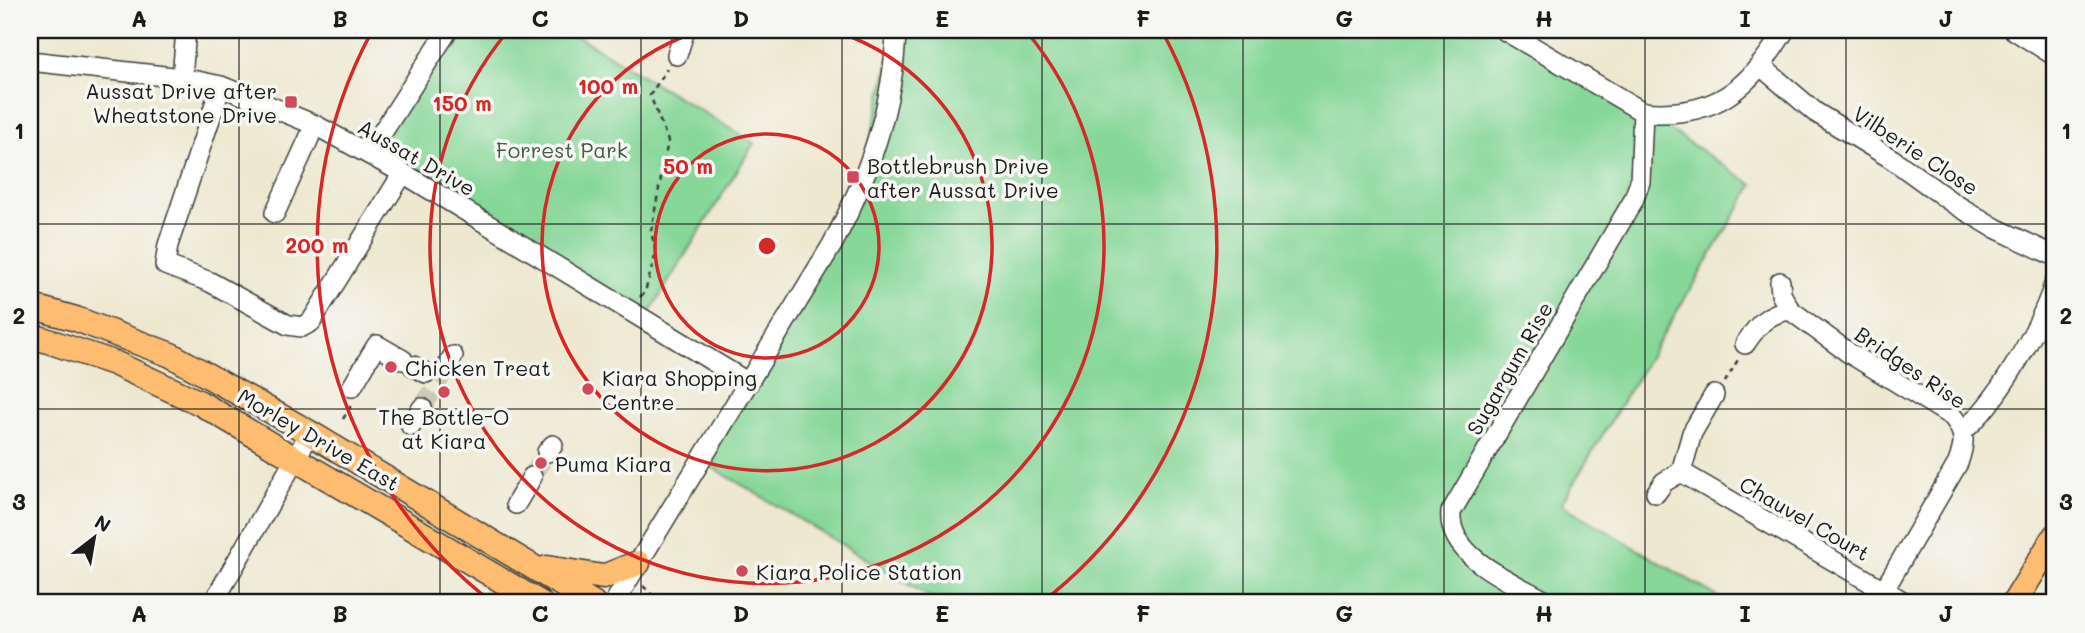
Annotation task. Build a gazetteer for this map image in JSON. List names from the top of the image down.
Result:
{
  "streets": {
    "main road": ["Morley Drive East"],
    "street": [
      "Vilberie Close",
      "Aussat Drive",
      "Bridges Rise",
      "Sugargum Rise",
      "Chauvel Court"
    ]
  },
  "crossings": [
    ["Bridges Rise", "Chauvel Court"]
  ],
  "parks": ["Forrest Park"],
  "places": {
    "transit": ["Aussat Drive after Wheatstone Drive", "Bottlebrush Drive after Aussat Drive"],
    "other": [
      "Chicken Treat",
      "Kiara Shopping Centre",
      "The Bottle-O at Kiara",
      "Puma Kiara",
      "Kiara Police Station"
    ]
  },
  "north": "top right",
  "grid": {
    "columns": [
      "A",
      "B",
      "C",
      "D",
      "E",
      "F",
      "G",
      "H",
      "I",
      "J"
    ],
    "rows": ["1", "2", "3"]
  },
  "rings": [
    "100 m",
    "150 m",
    "50 m",
    "200 m"
  ]
}
